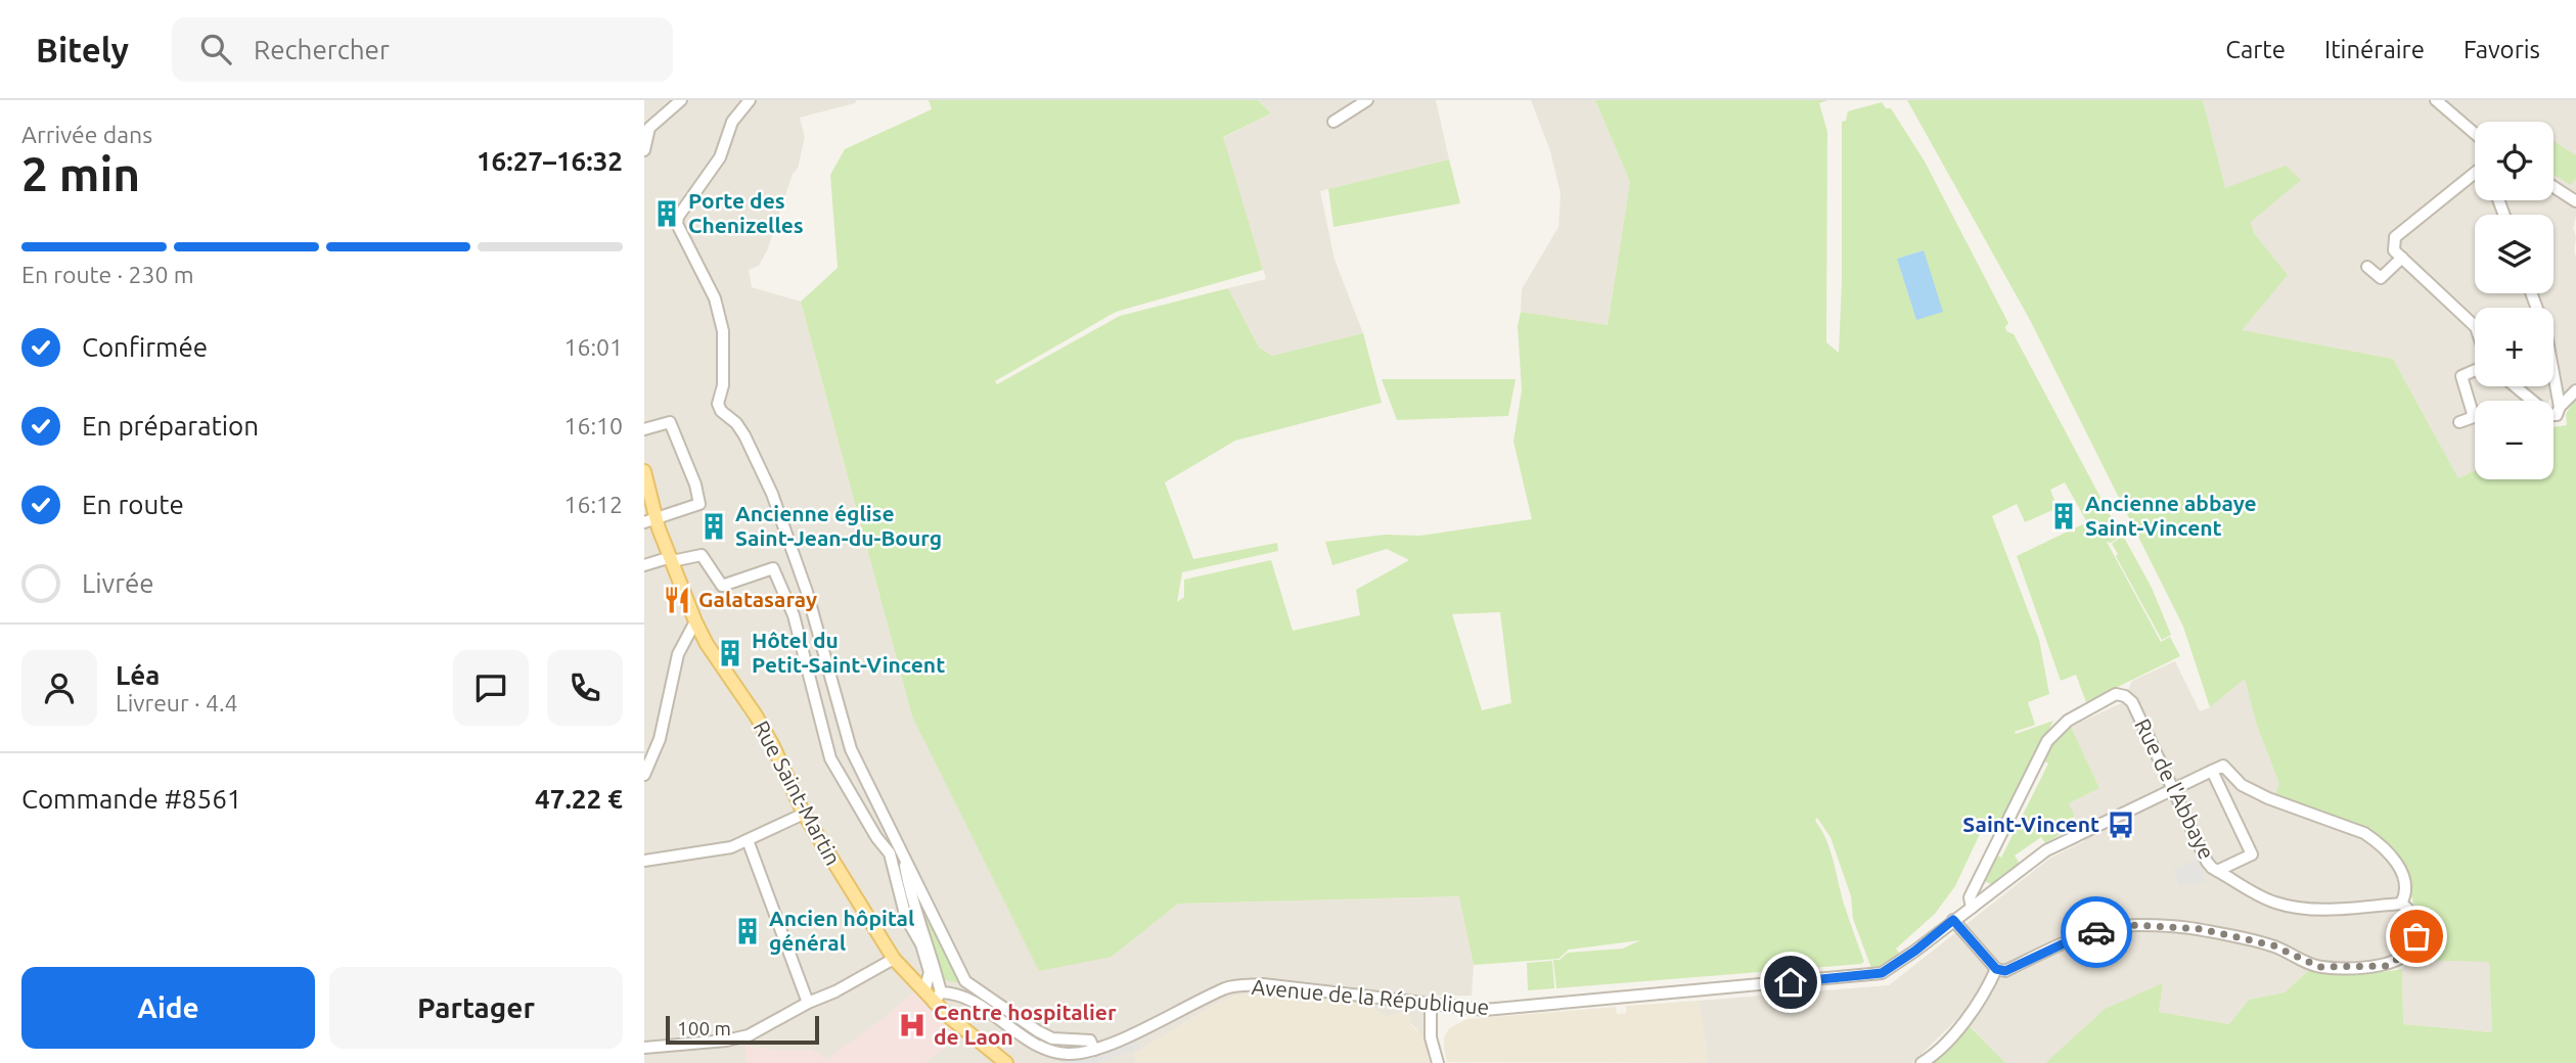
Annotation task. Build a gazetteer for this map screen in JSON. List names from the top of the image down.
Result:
{
  "streets": {
    "main road": ["Rue Saint-Martin"],
    "street": ["Rue de l'Abbaye", "Avenue de la République"]
  },
  "crossings": [
    ["Rue de l'Abbaye", "Avenue de la République"],
    ["Rue Saint-Martin", "Avenue de la République"]
  ],
  "places": {
    "building": [
      "Porte des Chenizelles",
      "Ancienne abbaye Saint-Vincent",
      "Ancienne église Saint-Jean-du-Bourg",
      "Hôtel du Petit-Saint-Vincent",
      "Ancien hôpital général"
    ],
    "restaurant": ["Galatasaray"],
    "bus stop": ["Saint-Vincent"],
    "hospital": ["Centre hospitalier de Laon"]
  },
  "scale_bar": "100 m",
  "page": {
    "header": "Bitely",
    "search": "Rechercher",
    "nav": ["Carte", "Itinéraire", "Favoris"],
    "heading": ["2 min", "Arrivée dans", "16:27–16:32"],
    "panel": [
      "Léa",
      "Livreur · 4.4",
      "Commande #8561",
      "47.22 €"
    ],
    "map_buttons": ["+", "−"],
    "bar": "En route · 230 m",
    "list": [
      ["Confirmée", "16:01"],
      ["En préparation", "16:10"],
      ["En route", "16:12"],
      "Livrée"
    ],
    "buttons": ["Aide", "Partager"],
    "scale": "100 m"
  }
}
